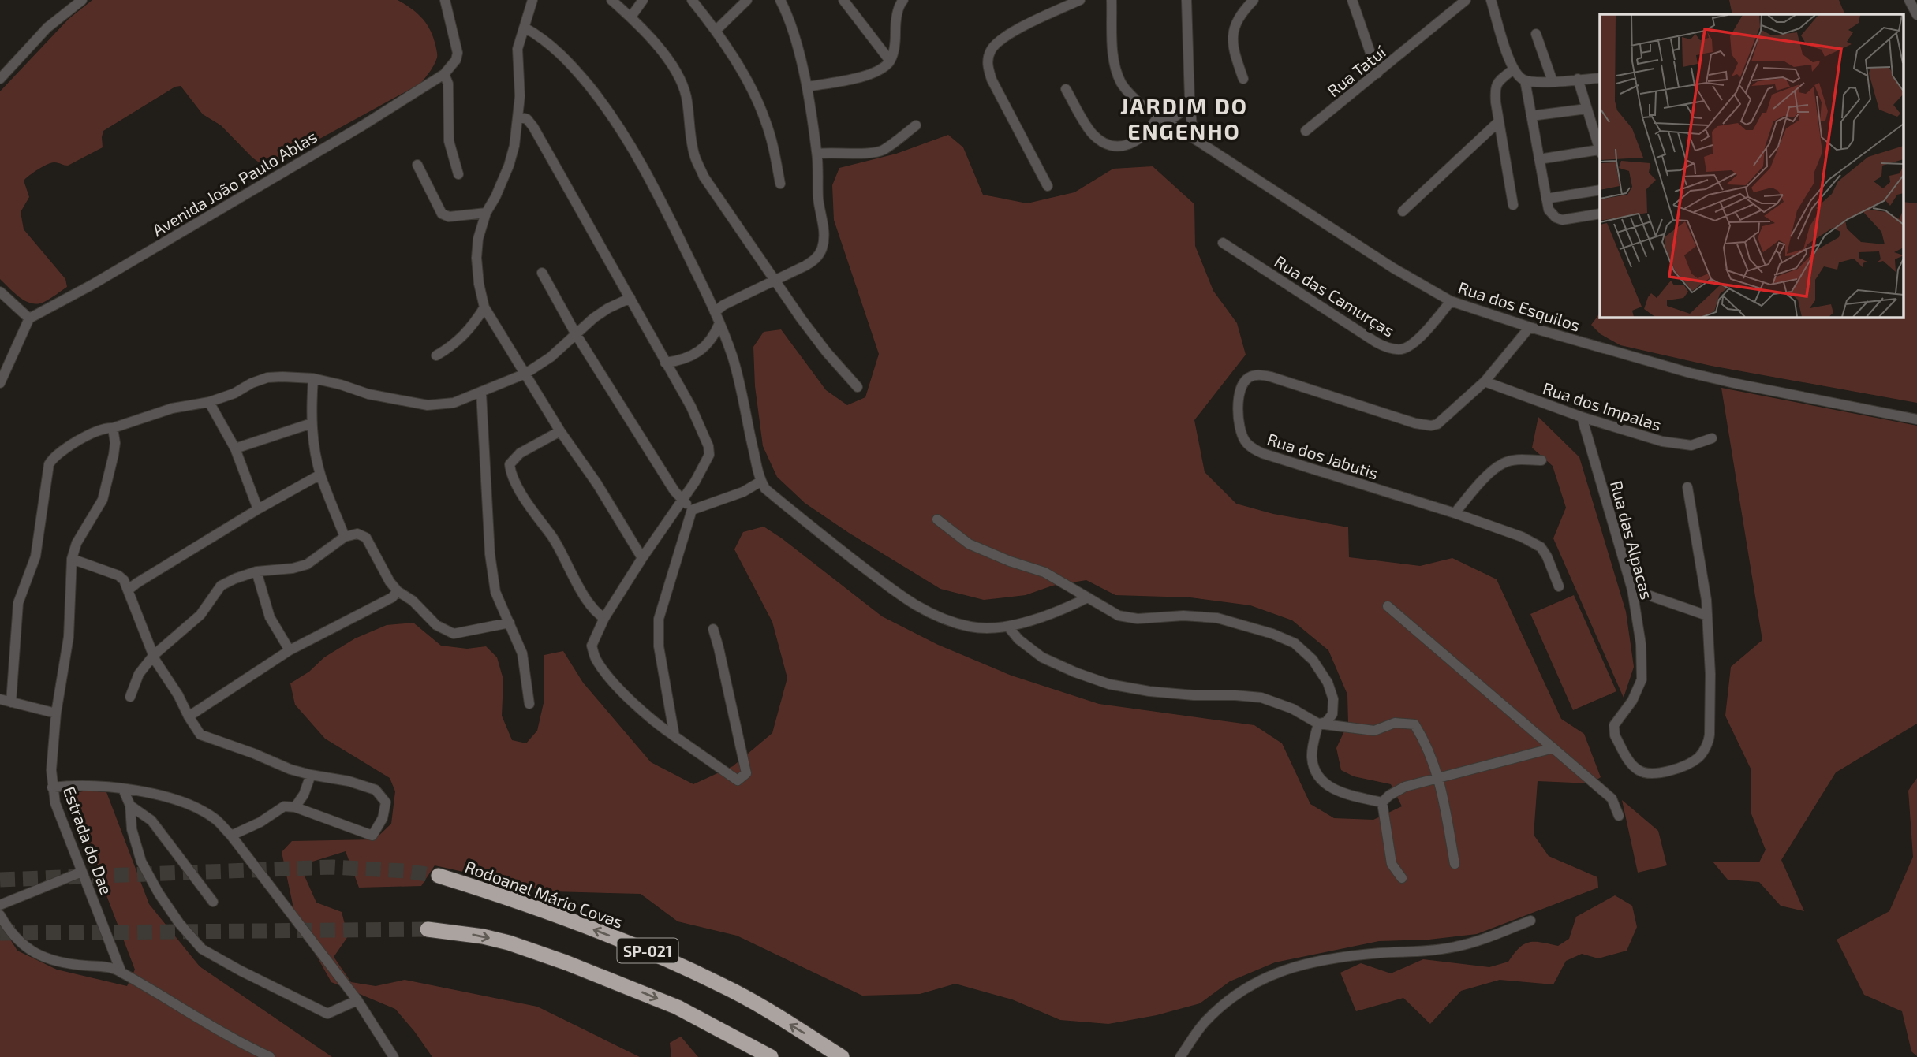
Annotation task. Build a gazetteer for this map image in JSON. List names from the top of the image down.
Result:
{
  "streets": {
    "highway": ["Rodoanel Mário Covas", "SP-021"],
    "street": [
      "Rua Tatuí",
      "Avenida João Paulo Ablas",
      "Rua das Camurças",
      "Rua dos Esquilos",
      "Rua dos Impalas",
      "Rua dos Jabutis",
      "Rua das Alpacas",
      "Estrada do Dae"
    ]
  },
  "crossings": [
    ["Rua das Camurças", "Rua dos Esquilos"],
    ["Rua dos Esquilos", "Rua dos Jabutis"],
    ["Rua dos Impalas", "Rua dos Jabutis"],
    ["Rua dos Impalas", "Rua das Alpacas"]
  ],
  "districts": ["JARDIM DO ENGENHO"]
}
